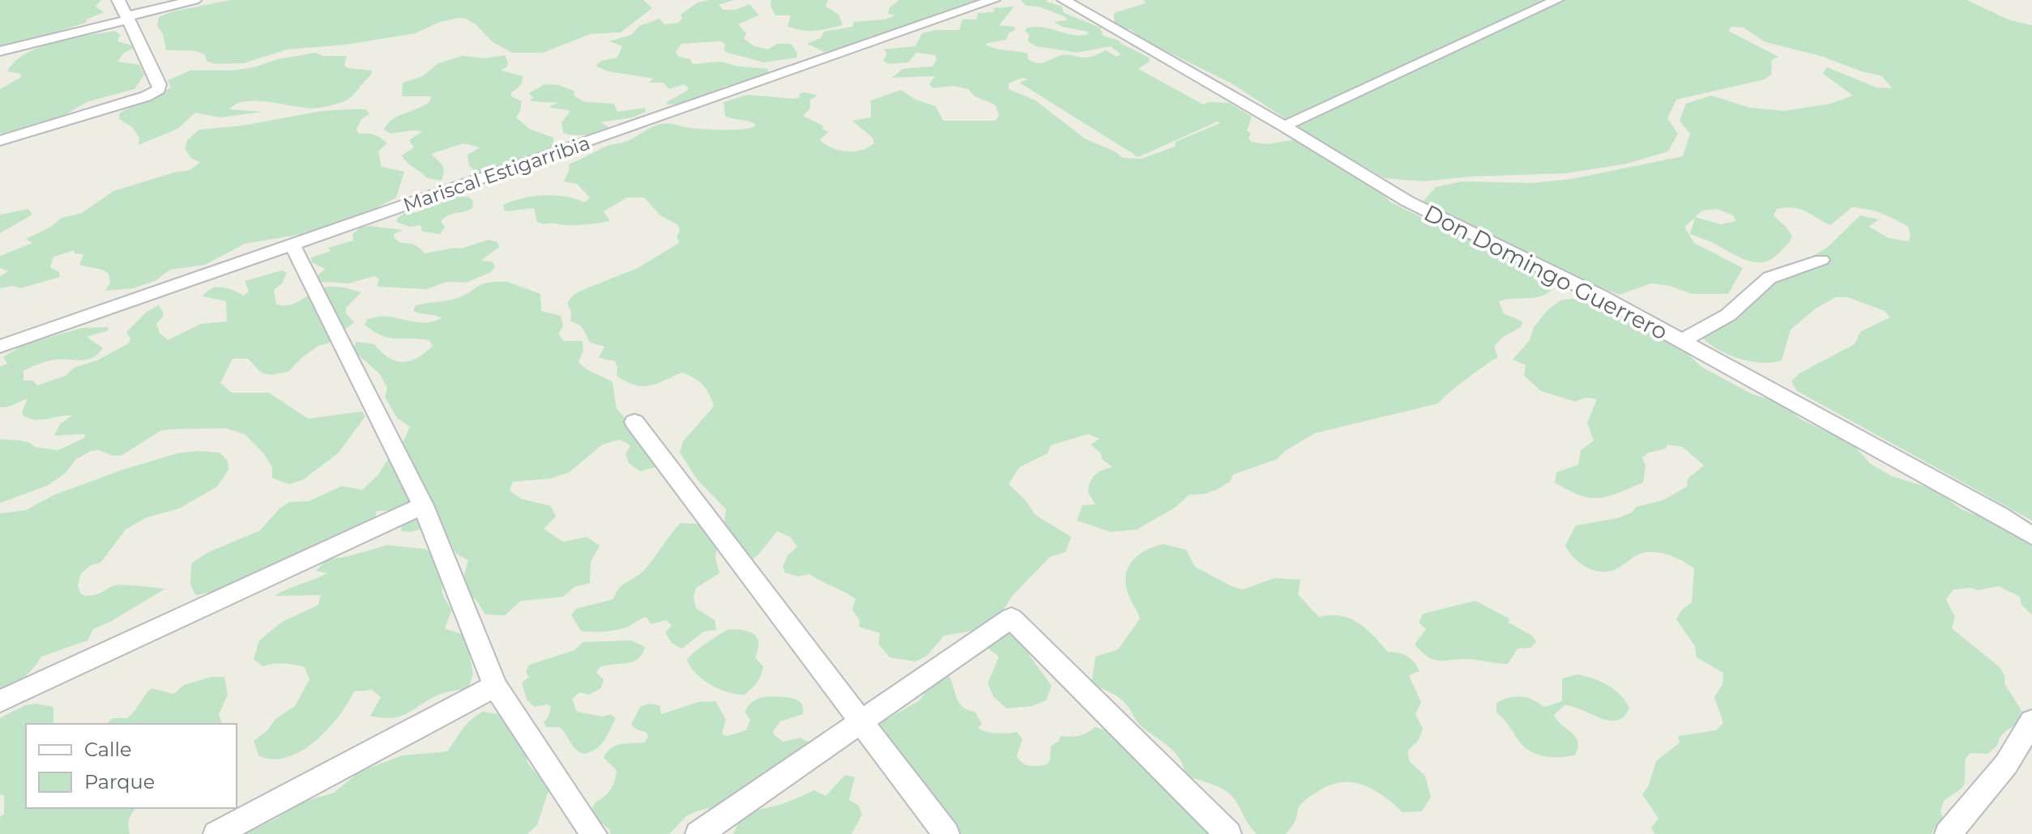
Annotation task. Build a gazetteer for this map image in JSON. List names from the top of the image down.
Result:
{
  "streets": {
    "street": ["Mariscal Estigarribia", "Don Domingo Guerrero"]
  },
  "legend": ["Calle", "Parque"]
}
